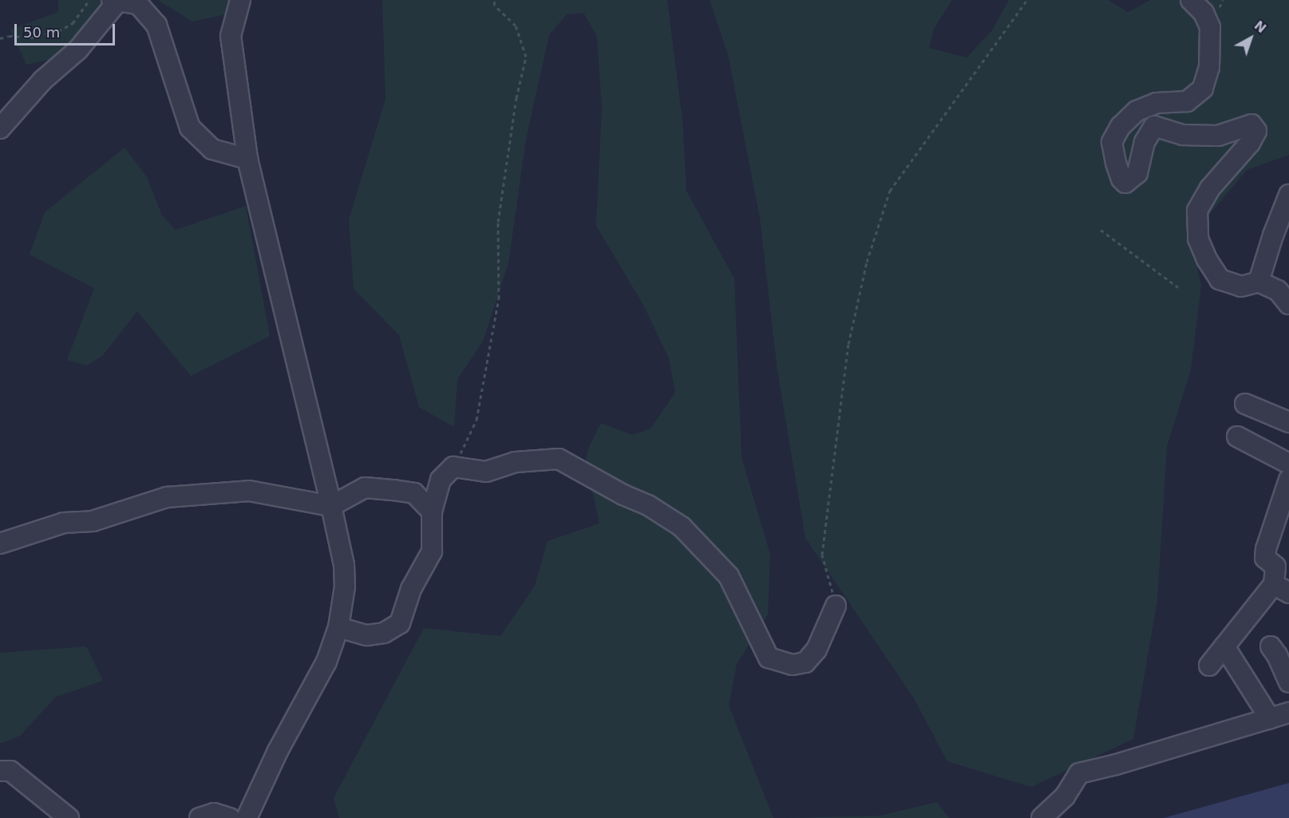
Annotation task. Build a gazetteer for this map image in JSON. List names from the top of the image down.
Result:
{
  "scale_bar": "50 m",
  "north": "top right"
}
